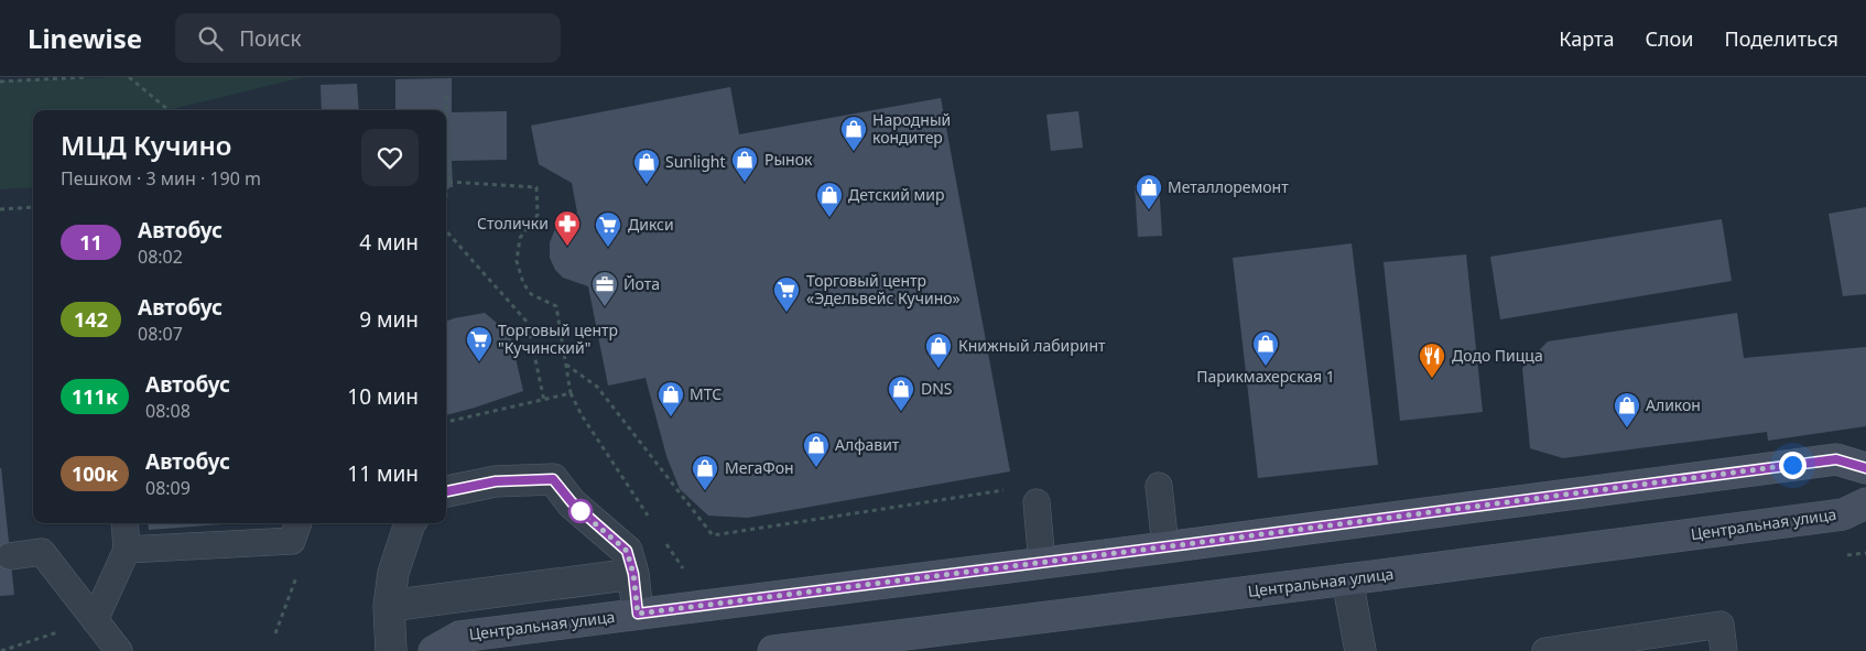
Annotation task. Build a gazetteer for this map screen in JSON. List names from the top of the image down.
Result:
{
  "streets": {
    "main road": ["Центральная улица"]
  },
  "places": {
    "shop": [
      "Народный кондитер",
      "Рынок",
      "Sunlight",
      "Металлоремонт",
      "Детский мир",
      "Парикмахерская 1",
      "Книжный лабиринт",
      "DNS",
      "МТС",
      "Аликон",
      "Алфавит",
      "МегаФон"
    ],
    "pharmacy": ["Столички"],
    "supermarket": ["Дикси", "Торговый центр «Эдельвейс Кучино»", "Торговый центр \"Кучинский\""],
    "office": ["Йота"],
    "restaurant": ["Додо Пицца"]
  },
  "lines": ["bus line 11"],
  "page": {
    "header": "Linewise",
    "search": "Поиск",
    "nav": ["Карта", "Слои", "Поделиться"],
    "heading": ["МЦД Кучино", "Пешком · 3 мин · 190 m"],
    "list": [
      {
        "mark": "11",
        "name": "Автобус",
        "note": "08:02",
        "value": "4 мин"
      },
      {
        "mark": "142",
        "name": "Автобус",
        "note": "08:07",
        "value": "9 мин"
      },
      {
        "mark": "111к",
        "name": "Автобус",
        "note": "08:08",
        "value": "10 мин"
      },
      {
        "mark": "100к",
        "name": "Автобус",
        "note": "08:09",
        "value": "11 мин"
      }
    ]
  }
}
